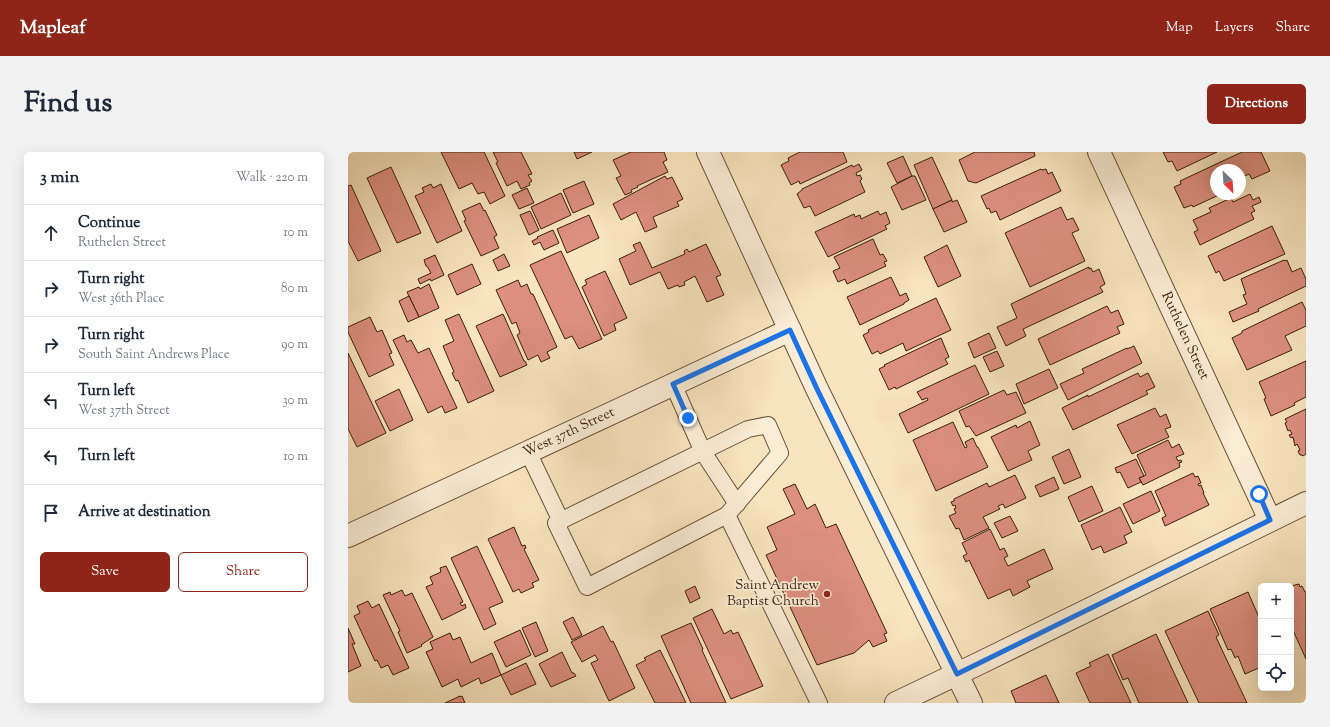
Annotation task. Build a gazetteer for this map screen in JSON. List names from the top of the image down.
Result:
{
  "streets": {
    "street": ["Ruthelen Street", "West 37th Street"]
  },
  "places": ["Saint Andrew Baptist Church"],
  "north": "bottom right",
  "page": {
    "header": "Mapleaf",
    "nav": ["Map", "Layers", "Share"],
    "title": "Find us",
    "buttons": [
      "Directions",
      ["Save", "Share"]
    ],
    "heading": ["3 min", "Walk · 220 m"],
    "list": [
      ["Continue", "Ruthelen Street", "10 m"],
      ["Turn right", "West 36th Place", "80 m"],
      ["Turn right", "South Saint Andrews Place", "90 m"],
      ["Turn left", "West 37th Street", "30 m"],
      ["Turn left", "10 m"],
      "Arrive at destination"
    ],
    "map_buttons": ["+", "−"]
  }
}
